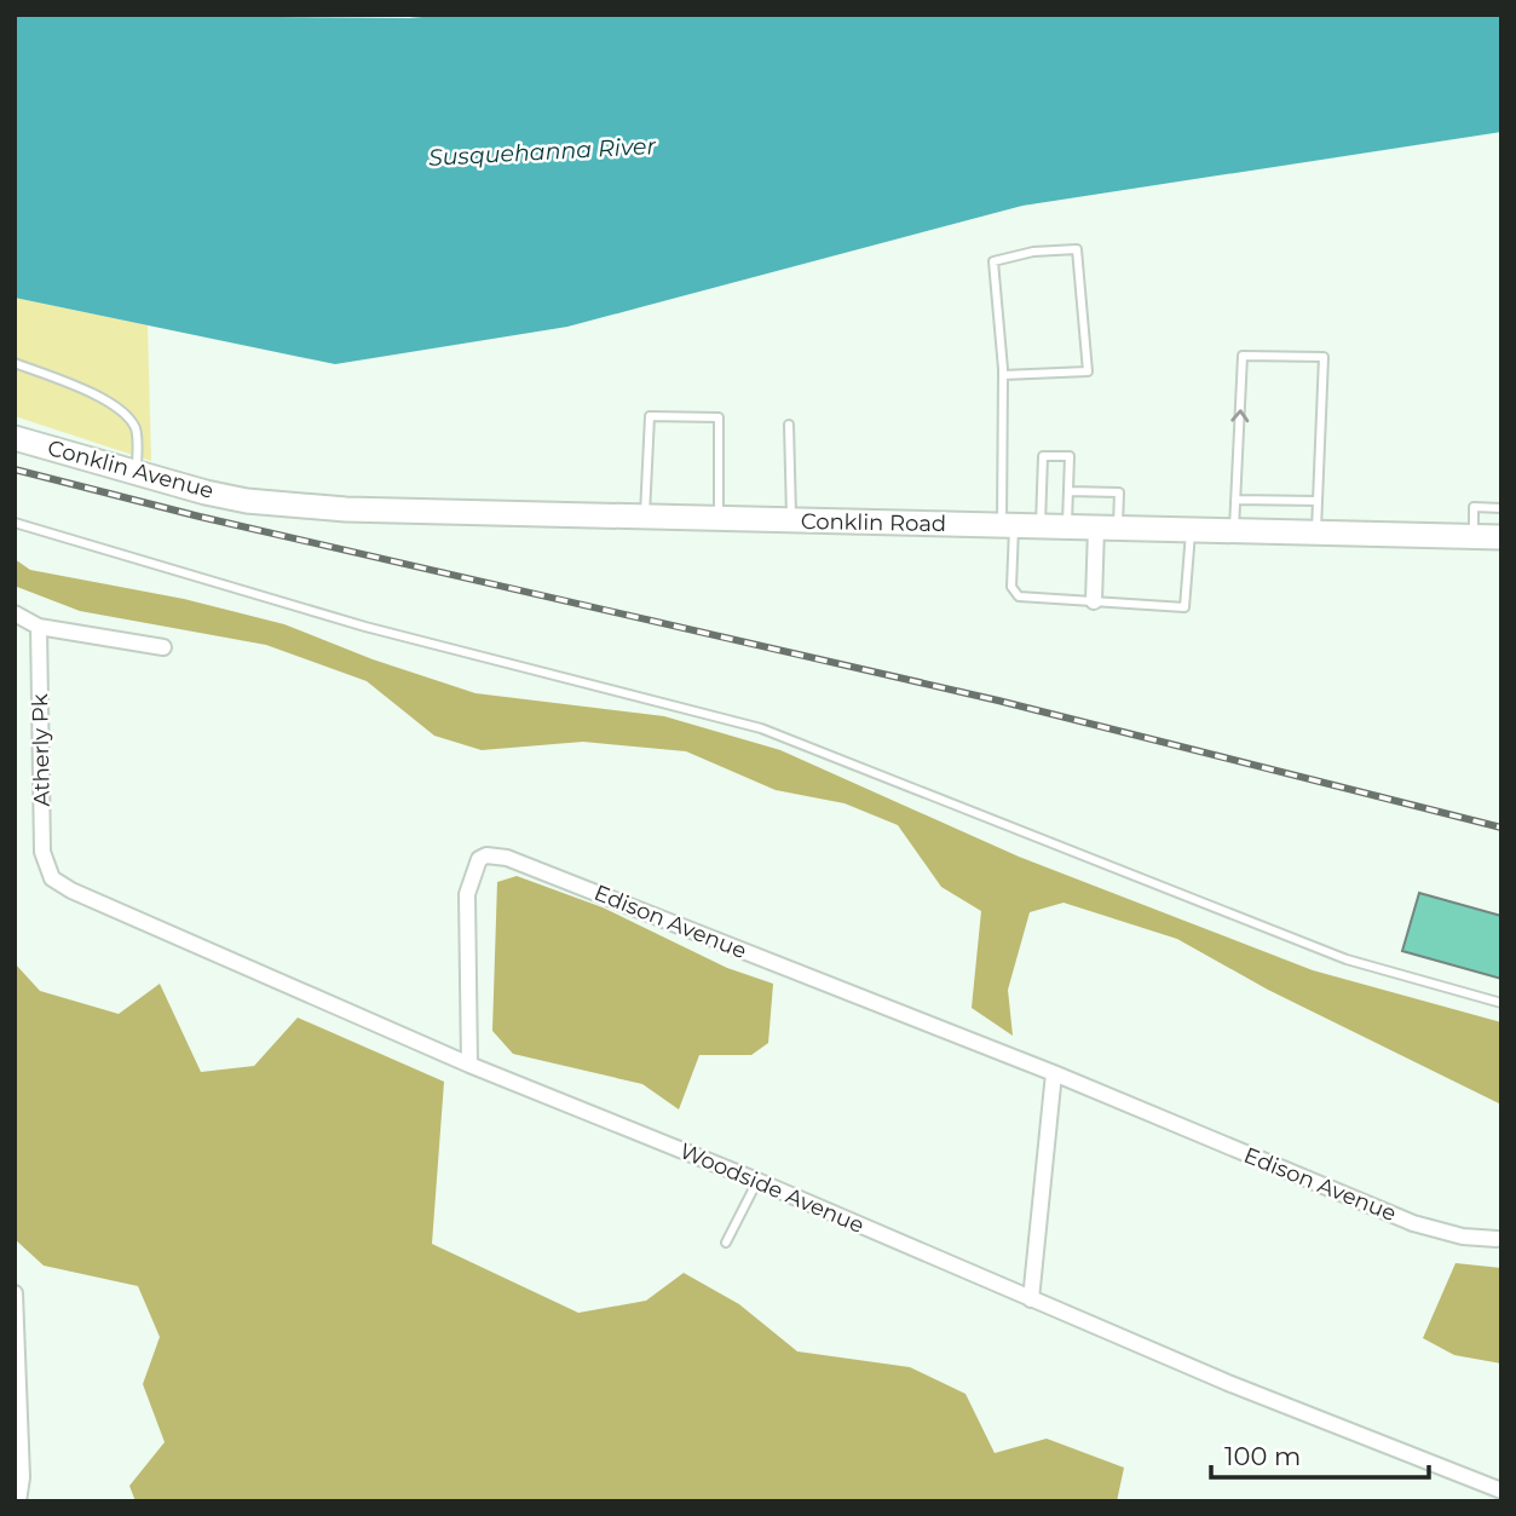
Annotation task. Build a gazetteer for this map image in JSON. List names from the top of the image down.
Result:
{
  "streets": {
    "main road": ["Conklin Avenue", "Conklin Road"],
    "street": ["Atherly Pk", "Edison Avenue", "Woodside Avenue"]
  },
  "crossings": [
    ["Conklin Avenue", "Conklin Road"],
    ["Atherly Pk", "Woodside Avenue"],
    ["Edison Avenue", "Woodside Avenue"]
  ],
  "water": ["Susquehanna River"],
  "scale_bar": "100 m"
}
